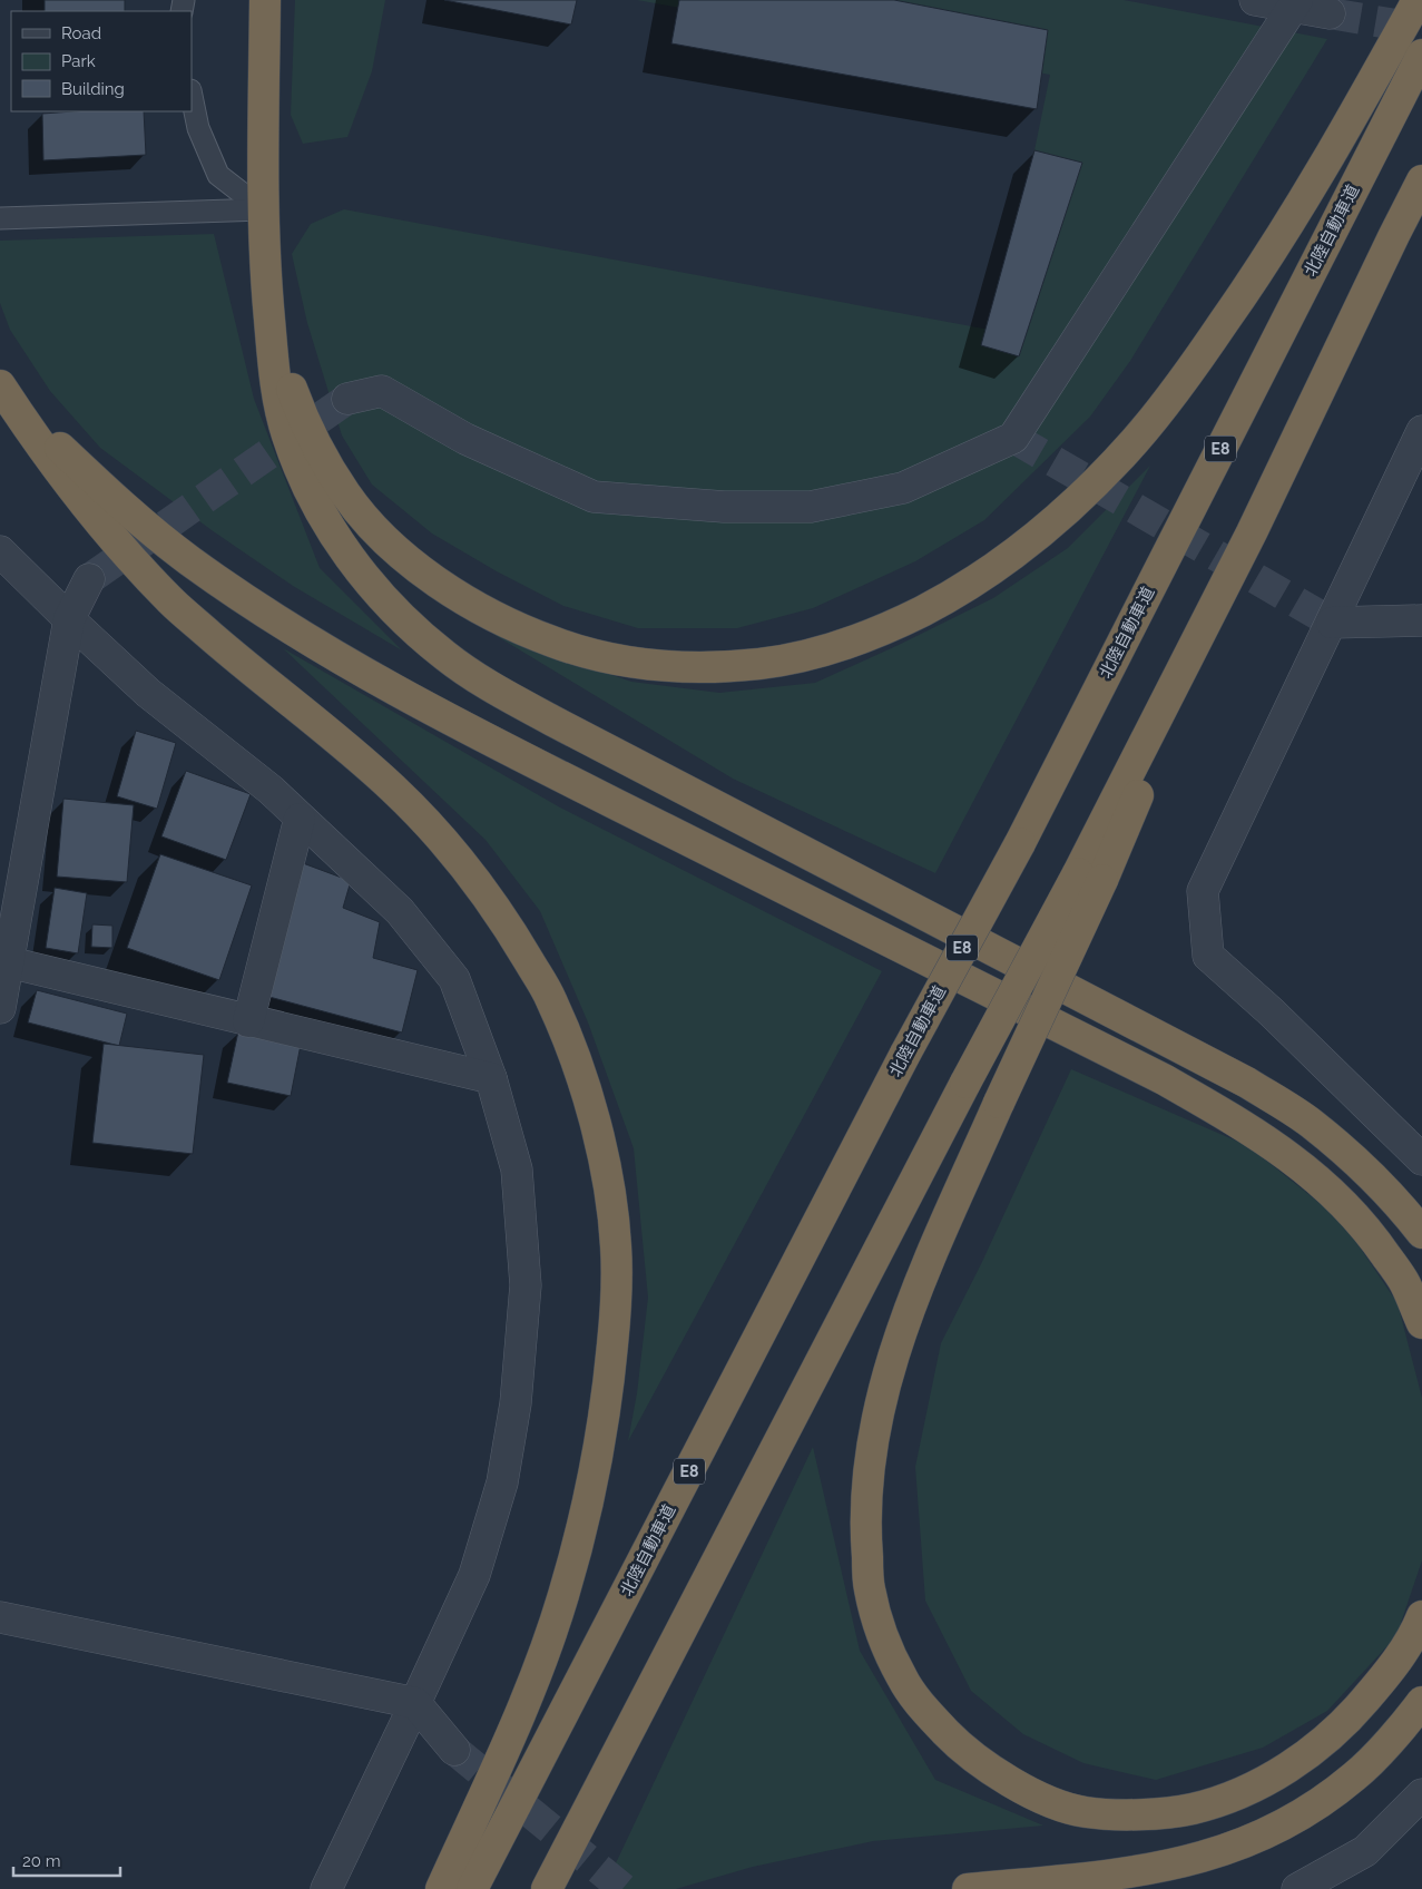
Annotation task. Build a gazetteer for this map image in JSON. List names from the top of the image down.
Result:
{
  "streets": {
    "highway": ["北陸自動車道", "E8"]
  },
  "legend": ["Road", "Park", "Building"],
  "scale_bar": "20 m"
}
